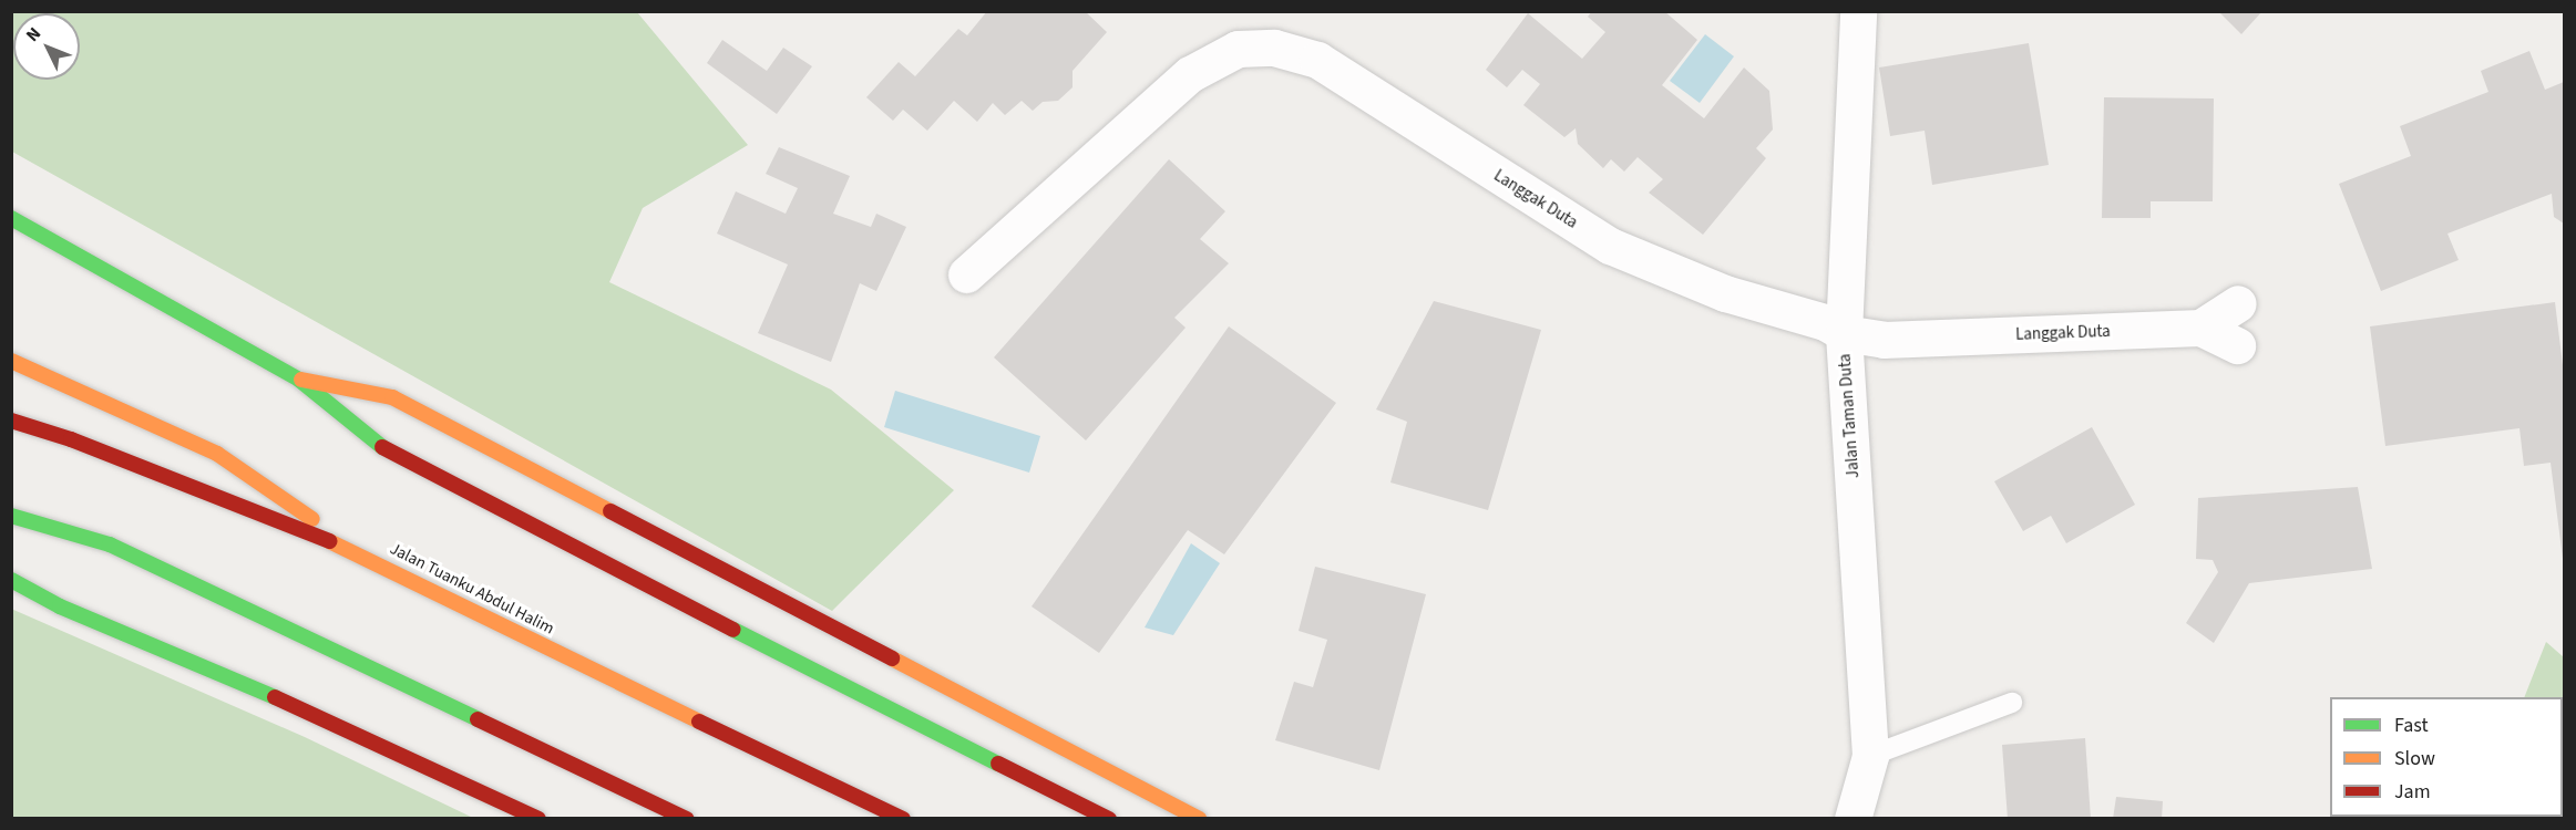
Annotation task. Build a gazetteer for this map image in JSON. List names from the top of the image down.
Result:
{
  "streets": {
    "main road": ["Jalan Tuanku Abdul Halim"],
    "street": ["Langgak Duta", "Jalan Taman Duta"]
  },
  "crossings": [
    ["Langgak Duta", "Jalan Taman Duta"]
  ],
  "legend": ["Fast", "Slow", "Jam"],
  "north": "top left"
}
